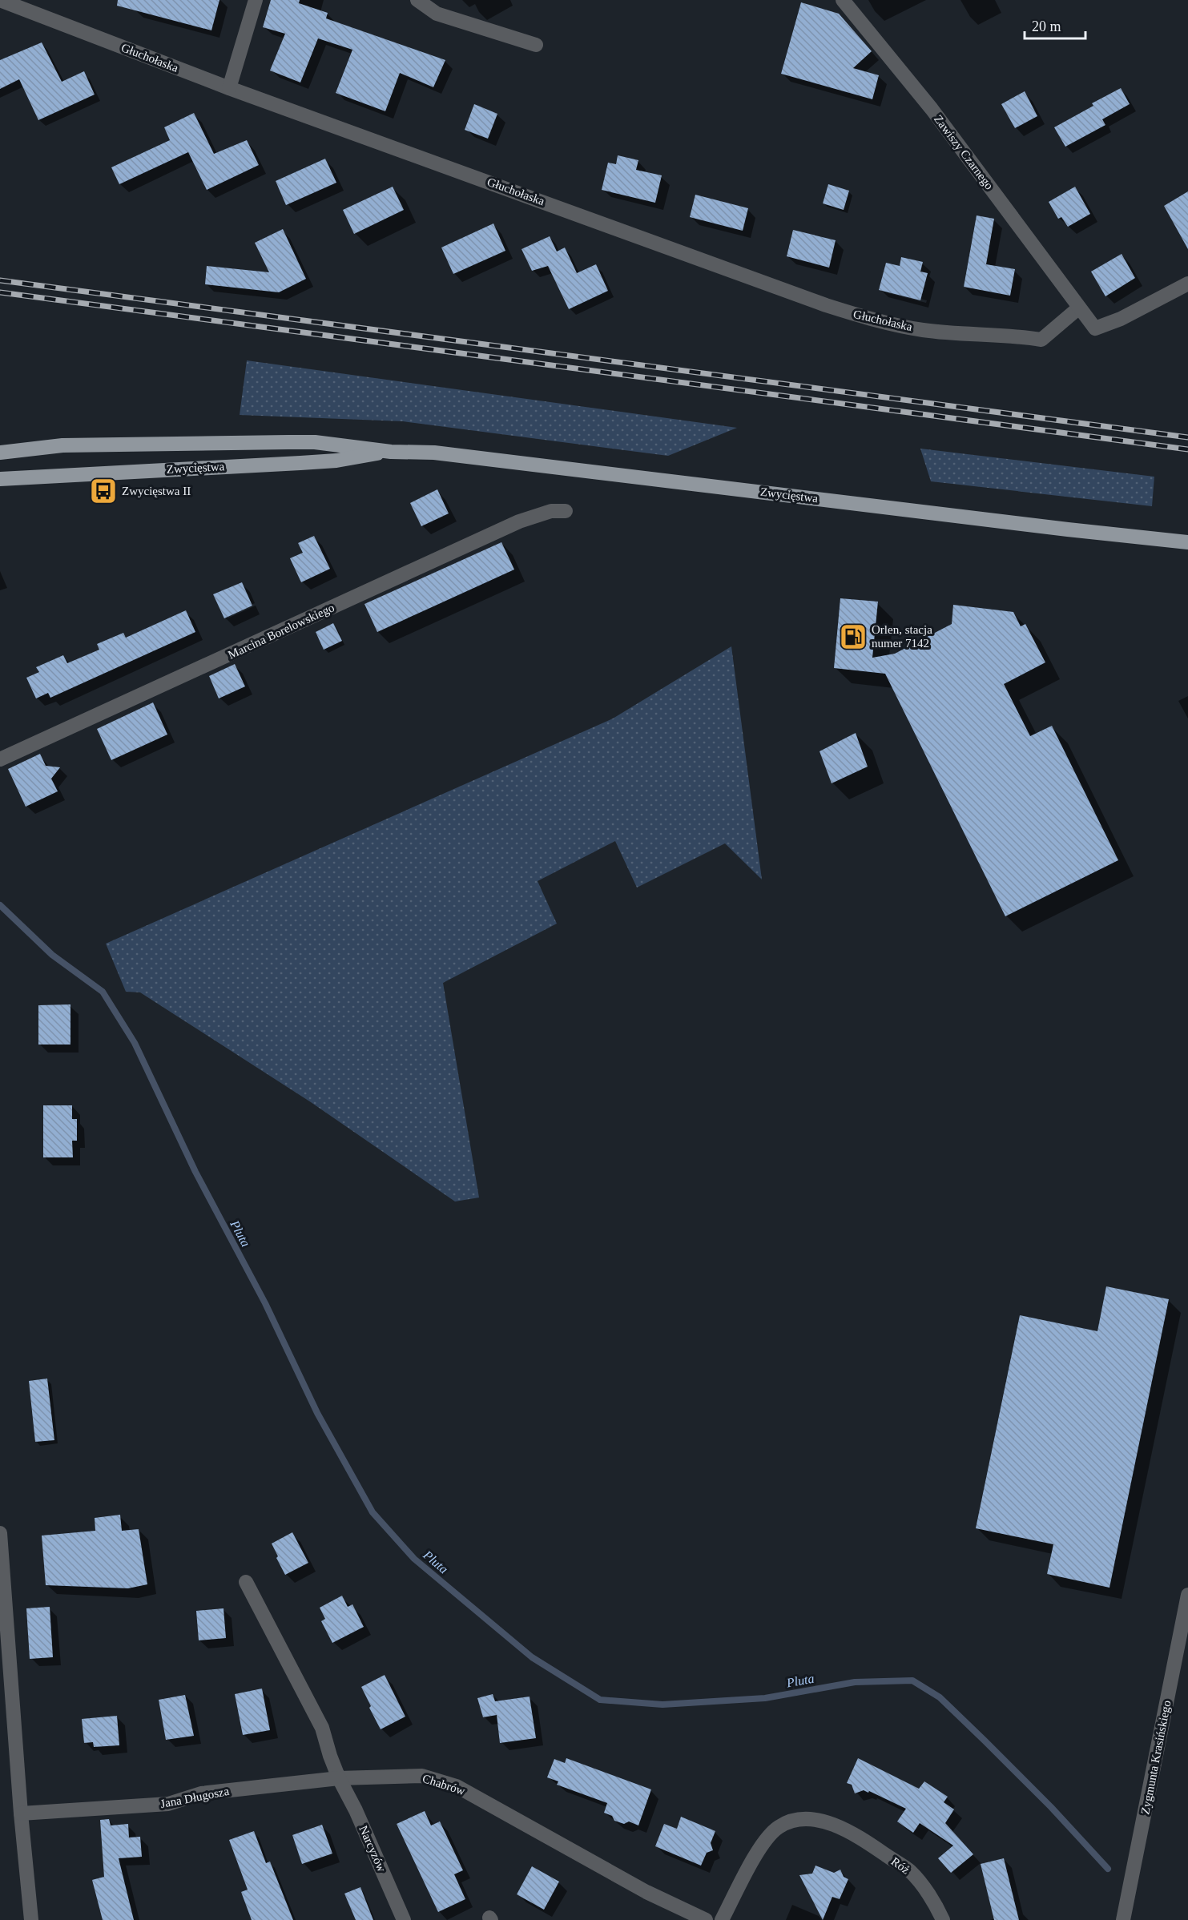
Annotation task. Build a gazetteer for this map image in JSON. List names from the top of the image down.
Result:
{
  "streets": {
    "main road": ["Zwycięstwa"],
    "street": [
      "Głuchołaska",
      "Zawiszy Czarnego",
      "Marcina Borelowskiego",
      "Zygmunta Krasińskiego",
      "Chabrów",
      "Jana Długosza",
      "Narcyzów",
      "Róż"
    ]
  },
  "crossings": [
    ["Głuchołaska", "Zawiszy Czarnego"],
    ["Chabrów", "Jana Długosza"],
    ["Chabrów", "Narcyzów"],
    ["Jana Długosza", "Narcyzów"]
  ],
  "water": ["Pluta"],
  "places": {
    "bus stop": ["Zwycięstwa II"],
    "fuel station": ["Orlen, stacja numer 7142"]
  },
  "scale_bar": "20 m"
}
